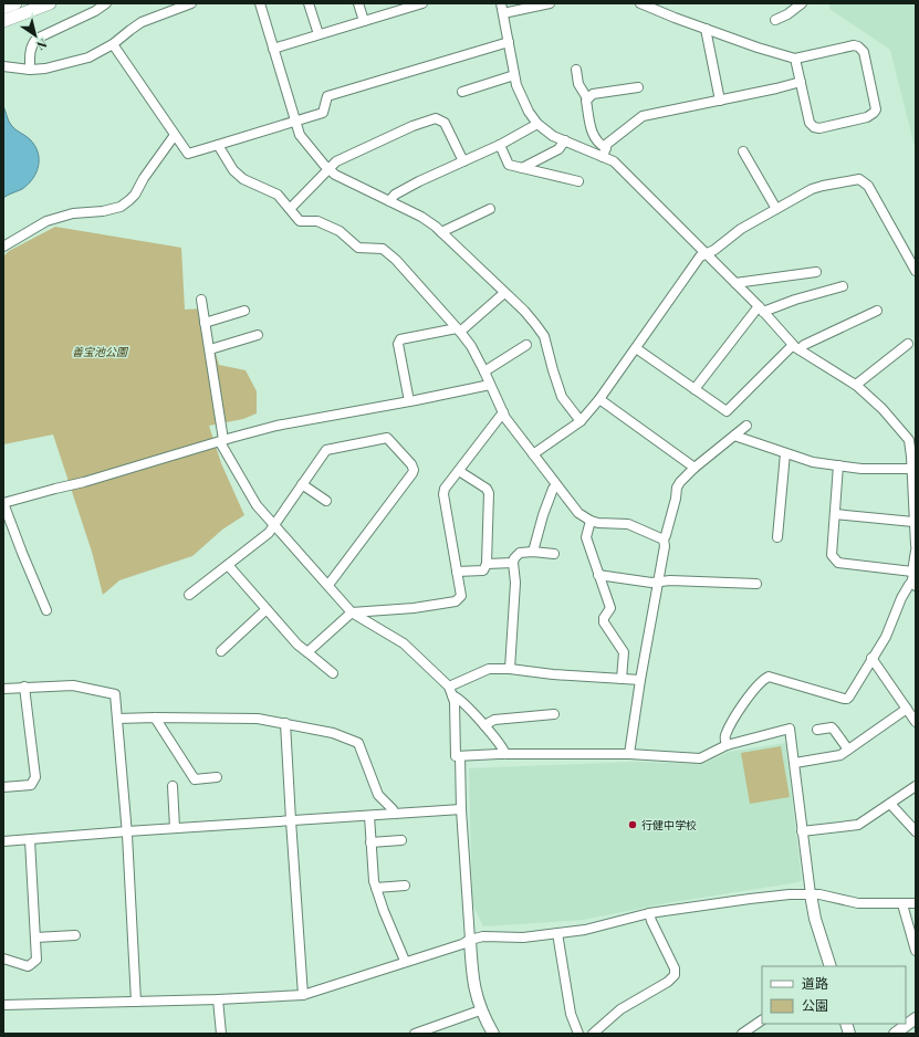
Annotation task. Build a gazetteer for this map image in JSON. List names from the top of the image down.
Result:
{
  "parks": ["善宝池公園"],
  "places": ["行健中学校"],
  "legend": ["道路", "公園"],
  "north": "bottom right"
}
